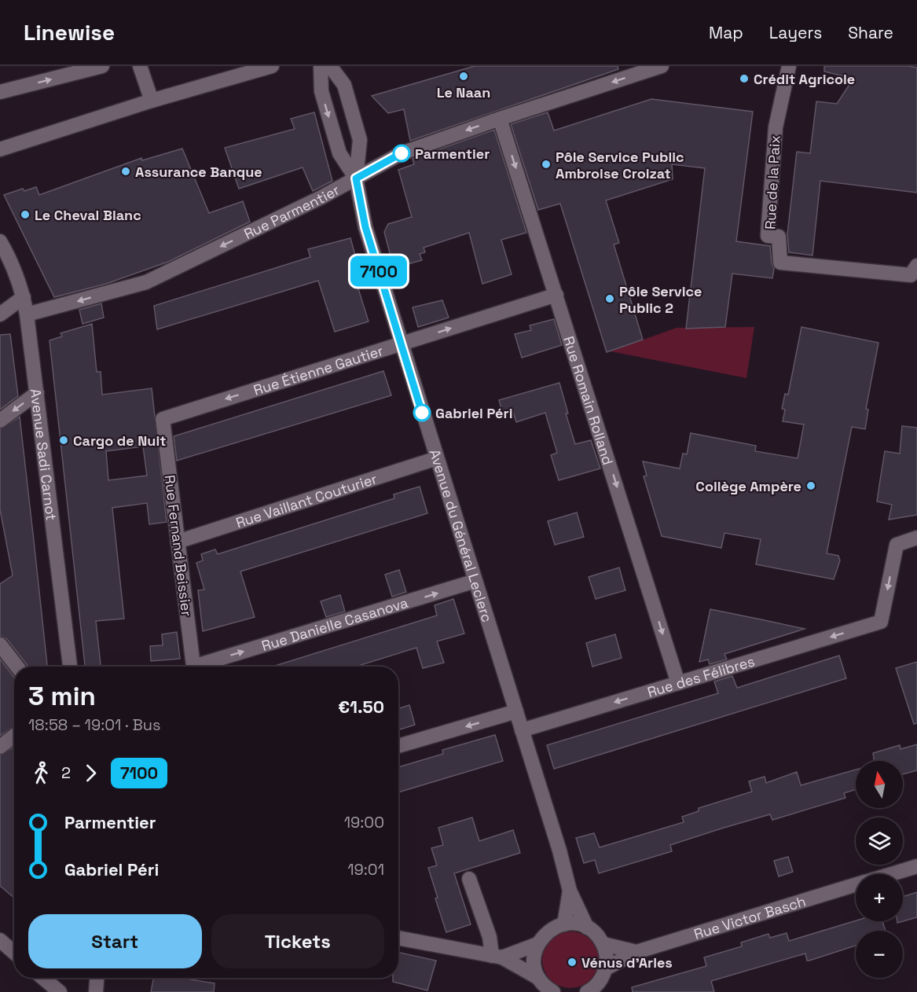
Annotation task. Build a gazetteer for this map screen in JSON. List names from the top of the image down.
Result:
{
  "streets": {
    "street": [
      "Rue de la Paix",
      "Rue Parmentier",
      "Rue Étienne Gautier",
      "Rue Romain Rolland",
      "Avenue Sadi Carnot",
      "Rue Vaillant Couturier",
      "Avenue du Général Leclerc",
      "Rue Fernand Beissier",
      "Rue Danielle Casanova",
      "Rue des Félibres",
      "Rue Victor Basch"
    ]
  },
  "crossings": [
    ["Rue Parmentier", "Rue Romain Rolland"],
    ["Rue Parmentier", "Avenue Sadi Carnot"],
    ["Rue Parmentier", "Avenue du Général Leclerc"],
    ["Rue Étienne Gautier", "Rue Romain Rolland"],
    ["Rue Étienne Gautier", "Avenue du Général Leclerc"],
    ["Rue Étienne Gautier", "Rue Fernand Beissier"],
    ["Rue Romain Rolland", "Rue des Félibres"],
    ["Rue Vaillant Couturier", "Avenue du Général Leclerc"],
    ["Rue Vaillant Couturier", "Rue Fernand Beissier"],
    ["Avenue du Général Leclerc", "Rue Danielle Casanova"],
    ["Avenue du Général Leclerc", "Rue des Félibres"]
  ],
  "one_way": [
    "Rue Parmentier",
    "Rue Romain Rolland",
    "Rue Danielle Casanova",
    "Rue des Félibres"
  ],
  "places": [
    "Le Naan",
    "Crédit Agricole",
    "Parmentier",
    "Pôle Service Public Ambroise Croizat",
    "Assurance Banque",
    "Le Cheval Blanc",
    "Pôle Service Public 2",
    "Gabriel Péri",
    "Cargo de Nuit",
    "Collège Ampère",
    "Vénus d'Arles"
  ],
  "lines": ["bus line 7100"],
  "north": "top",
  "page": {
    "header": "Linewise",
    "nav": ["Map", "Layers", "Share"],
    "on_map": "7100",
    "heading": ["3 min", "18:58 – 19:01 · Bus", "€1.50"],
    "legs": ["2", "7100"],
    "map_buttons": ["+", "−"],
    "list": [
      {
        "name": "Parmentier",
        "value": "19:00"
      },
      {
        "name": "Gabriel Péri",
        "value": "19:01"
      }
    ],
    "buttons": ["Start", "Tickets"]
  }
}
